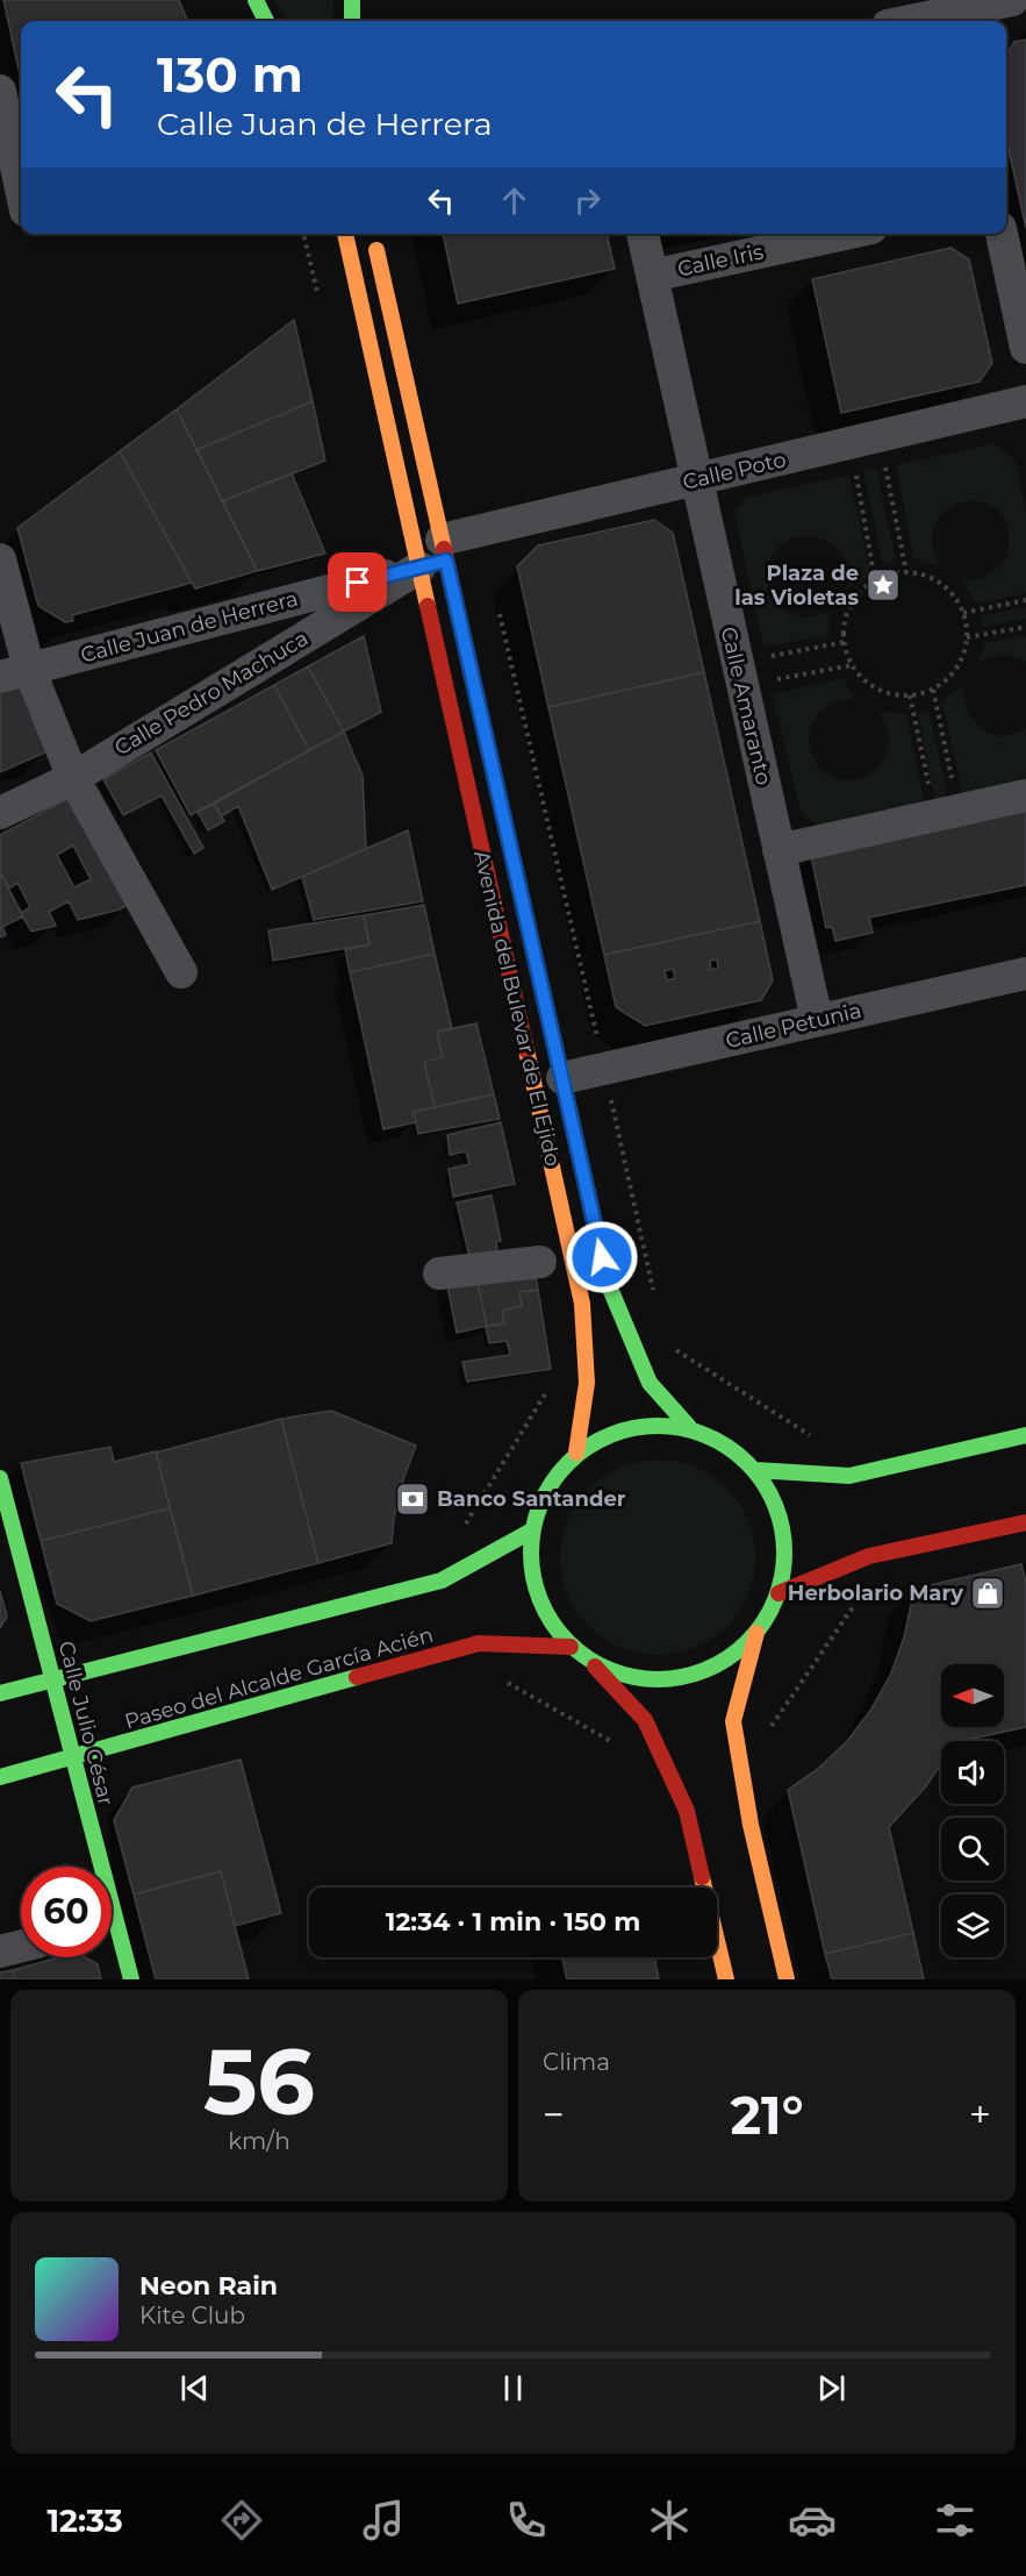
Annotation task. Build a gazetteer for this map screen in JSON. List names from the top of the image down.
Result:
{
  "streets": {
    "main road": ["Avenida del Bulevar de El Ejido", "Paseo del Alcalde García Acién", "Calle Julio César"],
    "street": [
      "Calle Iris",
      "Calle Poto",
      "Calle Juan de Herrera",
      "Calle Pedro Machuca",
      "Calle Amaranto",
      "Calle Petunia"
    ]
  },
  "crossings": [
    ["Calle Iris", "Calle Amaranto"],
    ["Calle Poto", "Calle Juan de Herrera"],
    ["Calle Poto", "Calle Pedro Machuca"],
    ["Calle Poto", "Calle Amaranto"],
    ["Calle Poto", "Avenida del Bulevar de El Ejido"],
    ["Calle Juan de Herrera", "Calle Pedro Machuca"],
    ["Calle Juan de Herrera", "Avenida del Bulevar de El Ejido"],
    ["Calle Pedro Machuca", "Avenida del Bulevar de El Ejido"],
    ["Calle Amaranto", "Calle Petunia"],
    ["Avenida del Bulevar de El Ejido", "Calle Petunia"],
    ["Paseo del Alcalde García Acién", "Calle Julio César"]
  ],
  "places": {
    "place": ["Plaza de las Violetas"],
    "bank": ["Banco Santander"],
    "shop": ["Herbolario Mary"]
  },
  "north": "left",
  "page": {
    "turn": ["130 m", "Calle Juan de Herrera"],
    "limit": "60",
    "trip": "12:34 · 1 min · 150 m",
    "tile": [
      ["56", "km/h"],
      "Clima"
    ],
    "heat": ["−", "21°", "+"],
    "song": ["Neon Rain", "Kite Club"],
    "tabs": "12:33"
  }
}
